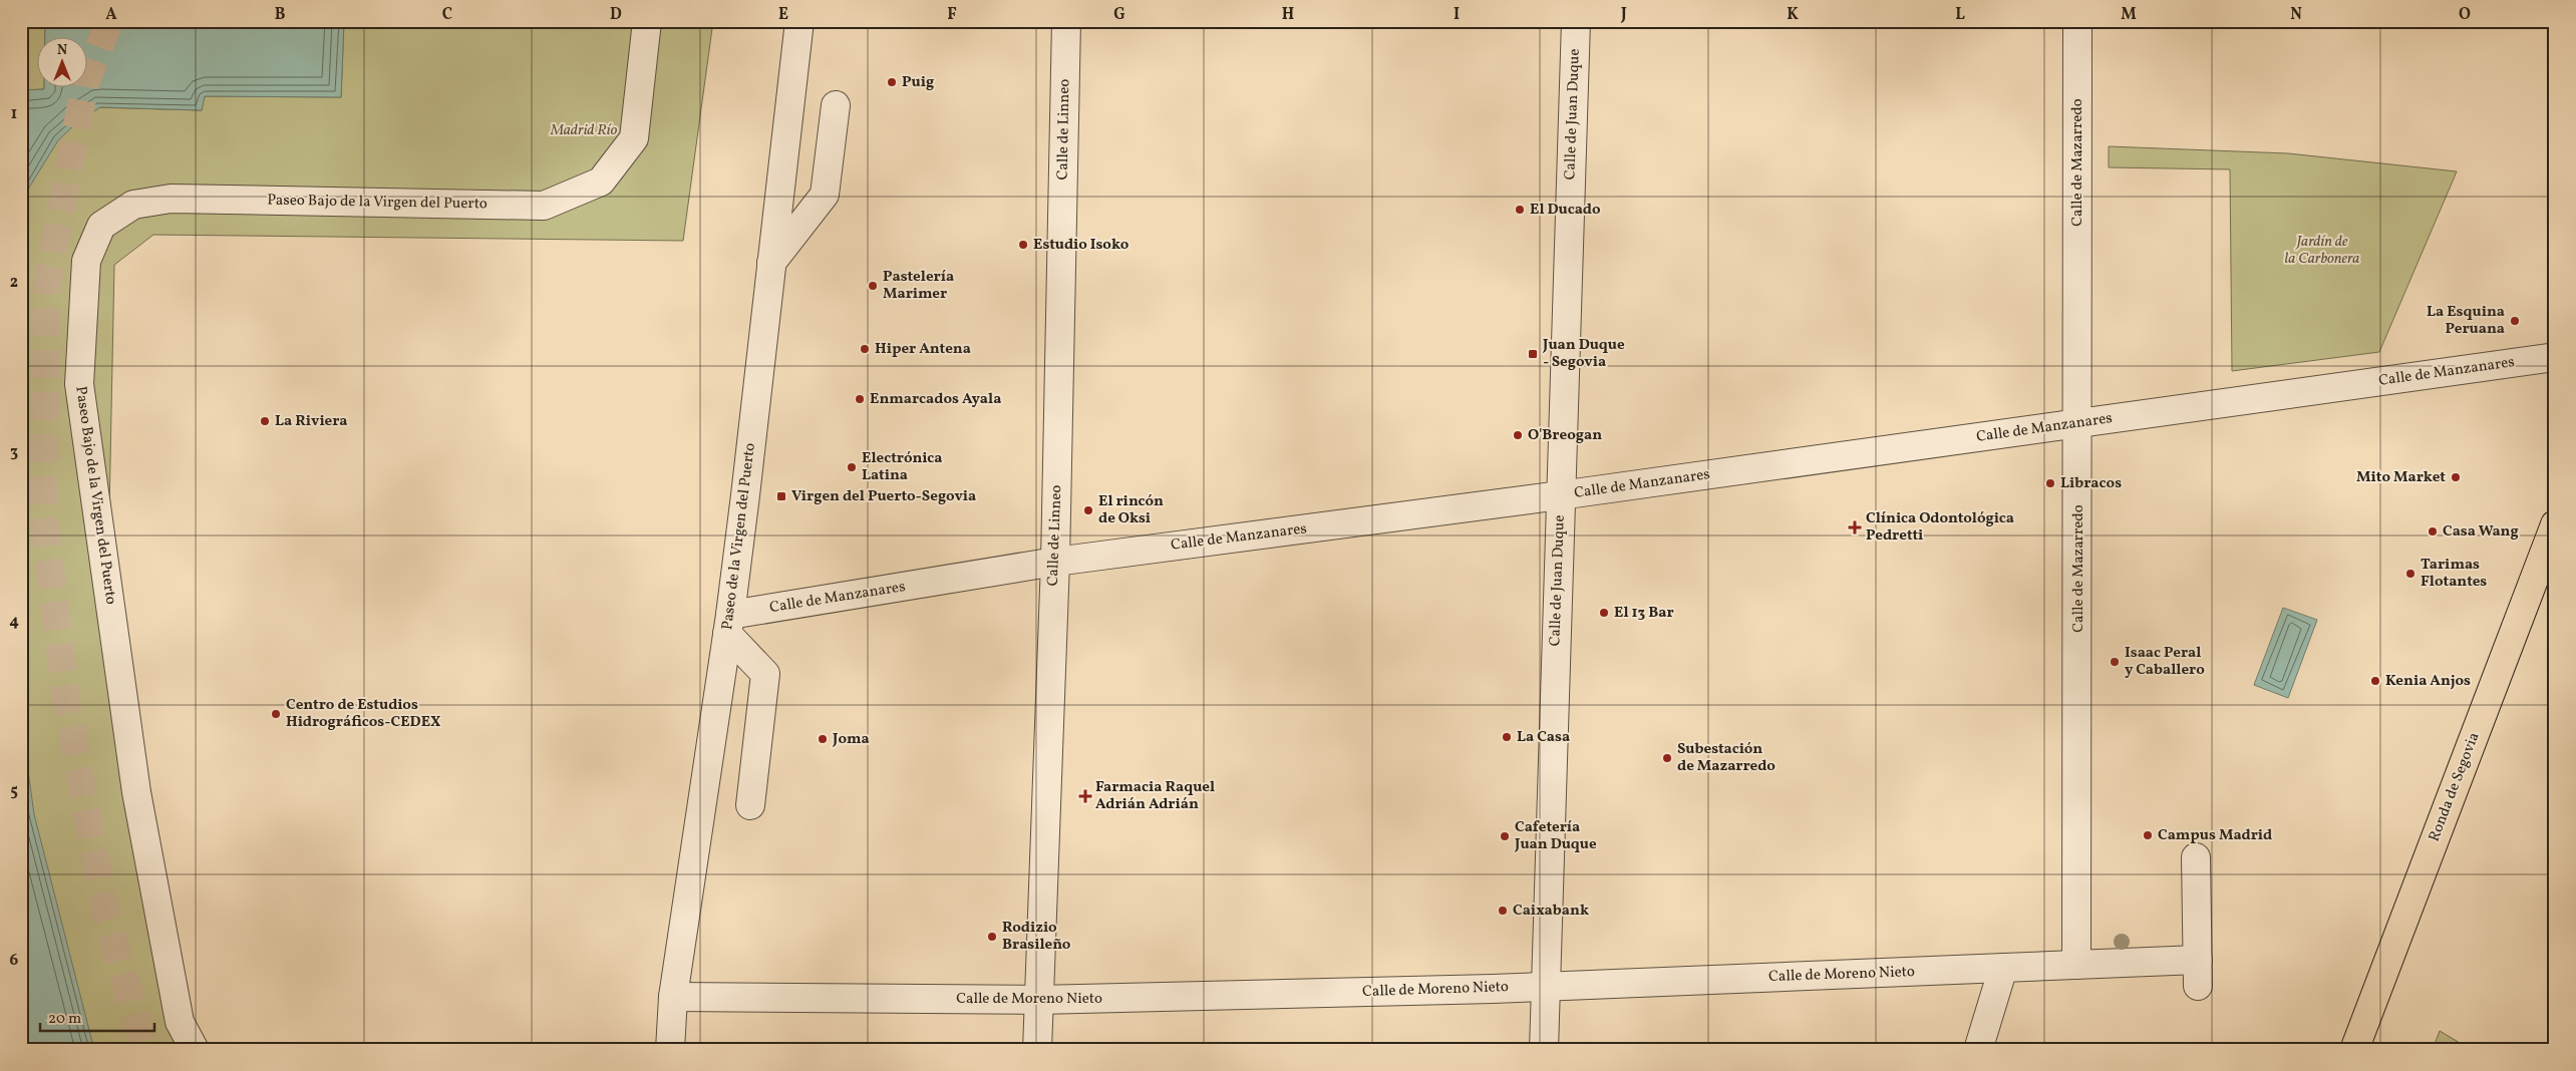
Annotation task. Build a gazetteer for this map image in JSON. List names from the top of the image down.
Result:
{
  "streets": {
    "main road": ["Ronda de Segovia"],
    "street": [
      "Calle de Juan Duque",
      "Calle de Linneo",
      "Calle de Mazarredo",
      "Paseo Bajo de la Virgen del Puerto",
      "Calle de Manzanares",
      "Paseo de la Virgen del Puerto",
      "Calle de Moreno Nieto"
    ]
  },
  "crossings": [
    ["Calle de Juan Duque", "Calle de Manzanares"],
    ["Calle de Juan Duque", "Calle de Moreno Nieto"],
    ["Calle de Linneo", "Calle de Manzanares"],
    ["Calle de Linneo", "Calle de Moreno Nieto"],
    ["Calle de Mazarredo", "Calle de Manzanares"],
    ["Calle de Mazarredo", "Calle de Moreno Nieto"],
    ["Calle de Manzanares", "Paseo de la Virgen del Puerto"],
    ["Paseo de la Virgen del Puerto", "Calle de Moreno Nieto"]
  ],
  "parks": ["Madrid Río", "Jardín de la Carbonera"],
  "places": {
    "other": [
      "Puig",
      "El Ducado",
      "Estudio Isoko",
      "Pastelería Marimer",
      "La Esquina Peruana",
      "Hiper Antena",
      "Enmarcados Ayala",
      "La Riviera",
      "O'Breogan",
      "Electrónica Latina",
      "Mito Market",
      "Libracos",
      "El rincón de Oksi",
      "Casa Wang",
      "Tarimas Flotantes",
      "El 13 Bar",
      "Isaac Peral y Caballero",
      "Kenia Anjos",
      "Centro de Estudios Hidrográficos-CEDEX",
      "La Casa",
      "Joma",
      "Subestación de Mazarredo",
      "Campus Madrid",
      "Cafetería Juan Duque",
      "Caixabank",
      "Rodizio Brasileño"
    ],
    "transit": ["Juan Duque - Segovia", "Virgen del Puerto-Segovia"],
    "health": ["Clínica Odontológica Pedretti", "Farmacia Raquel Adrián Adrián"]
  },
  "scale_bar": "20 m",
  "north": "top",
  "grid": {
    "columns": [
      "A",
      "B",
      "C",
      "D",
      "E",
      "F",
      "G",
      "H",
      "I",
      "J",
      "K",
      "L",
      "M",
      "N",
      "O"
    ],
    "rows": [
      "1",
      "2",
      "3",
      "4",
      "5",
      "6"
    ]
  }
}
